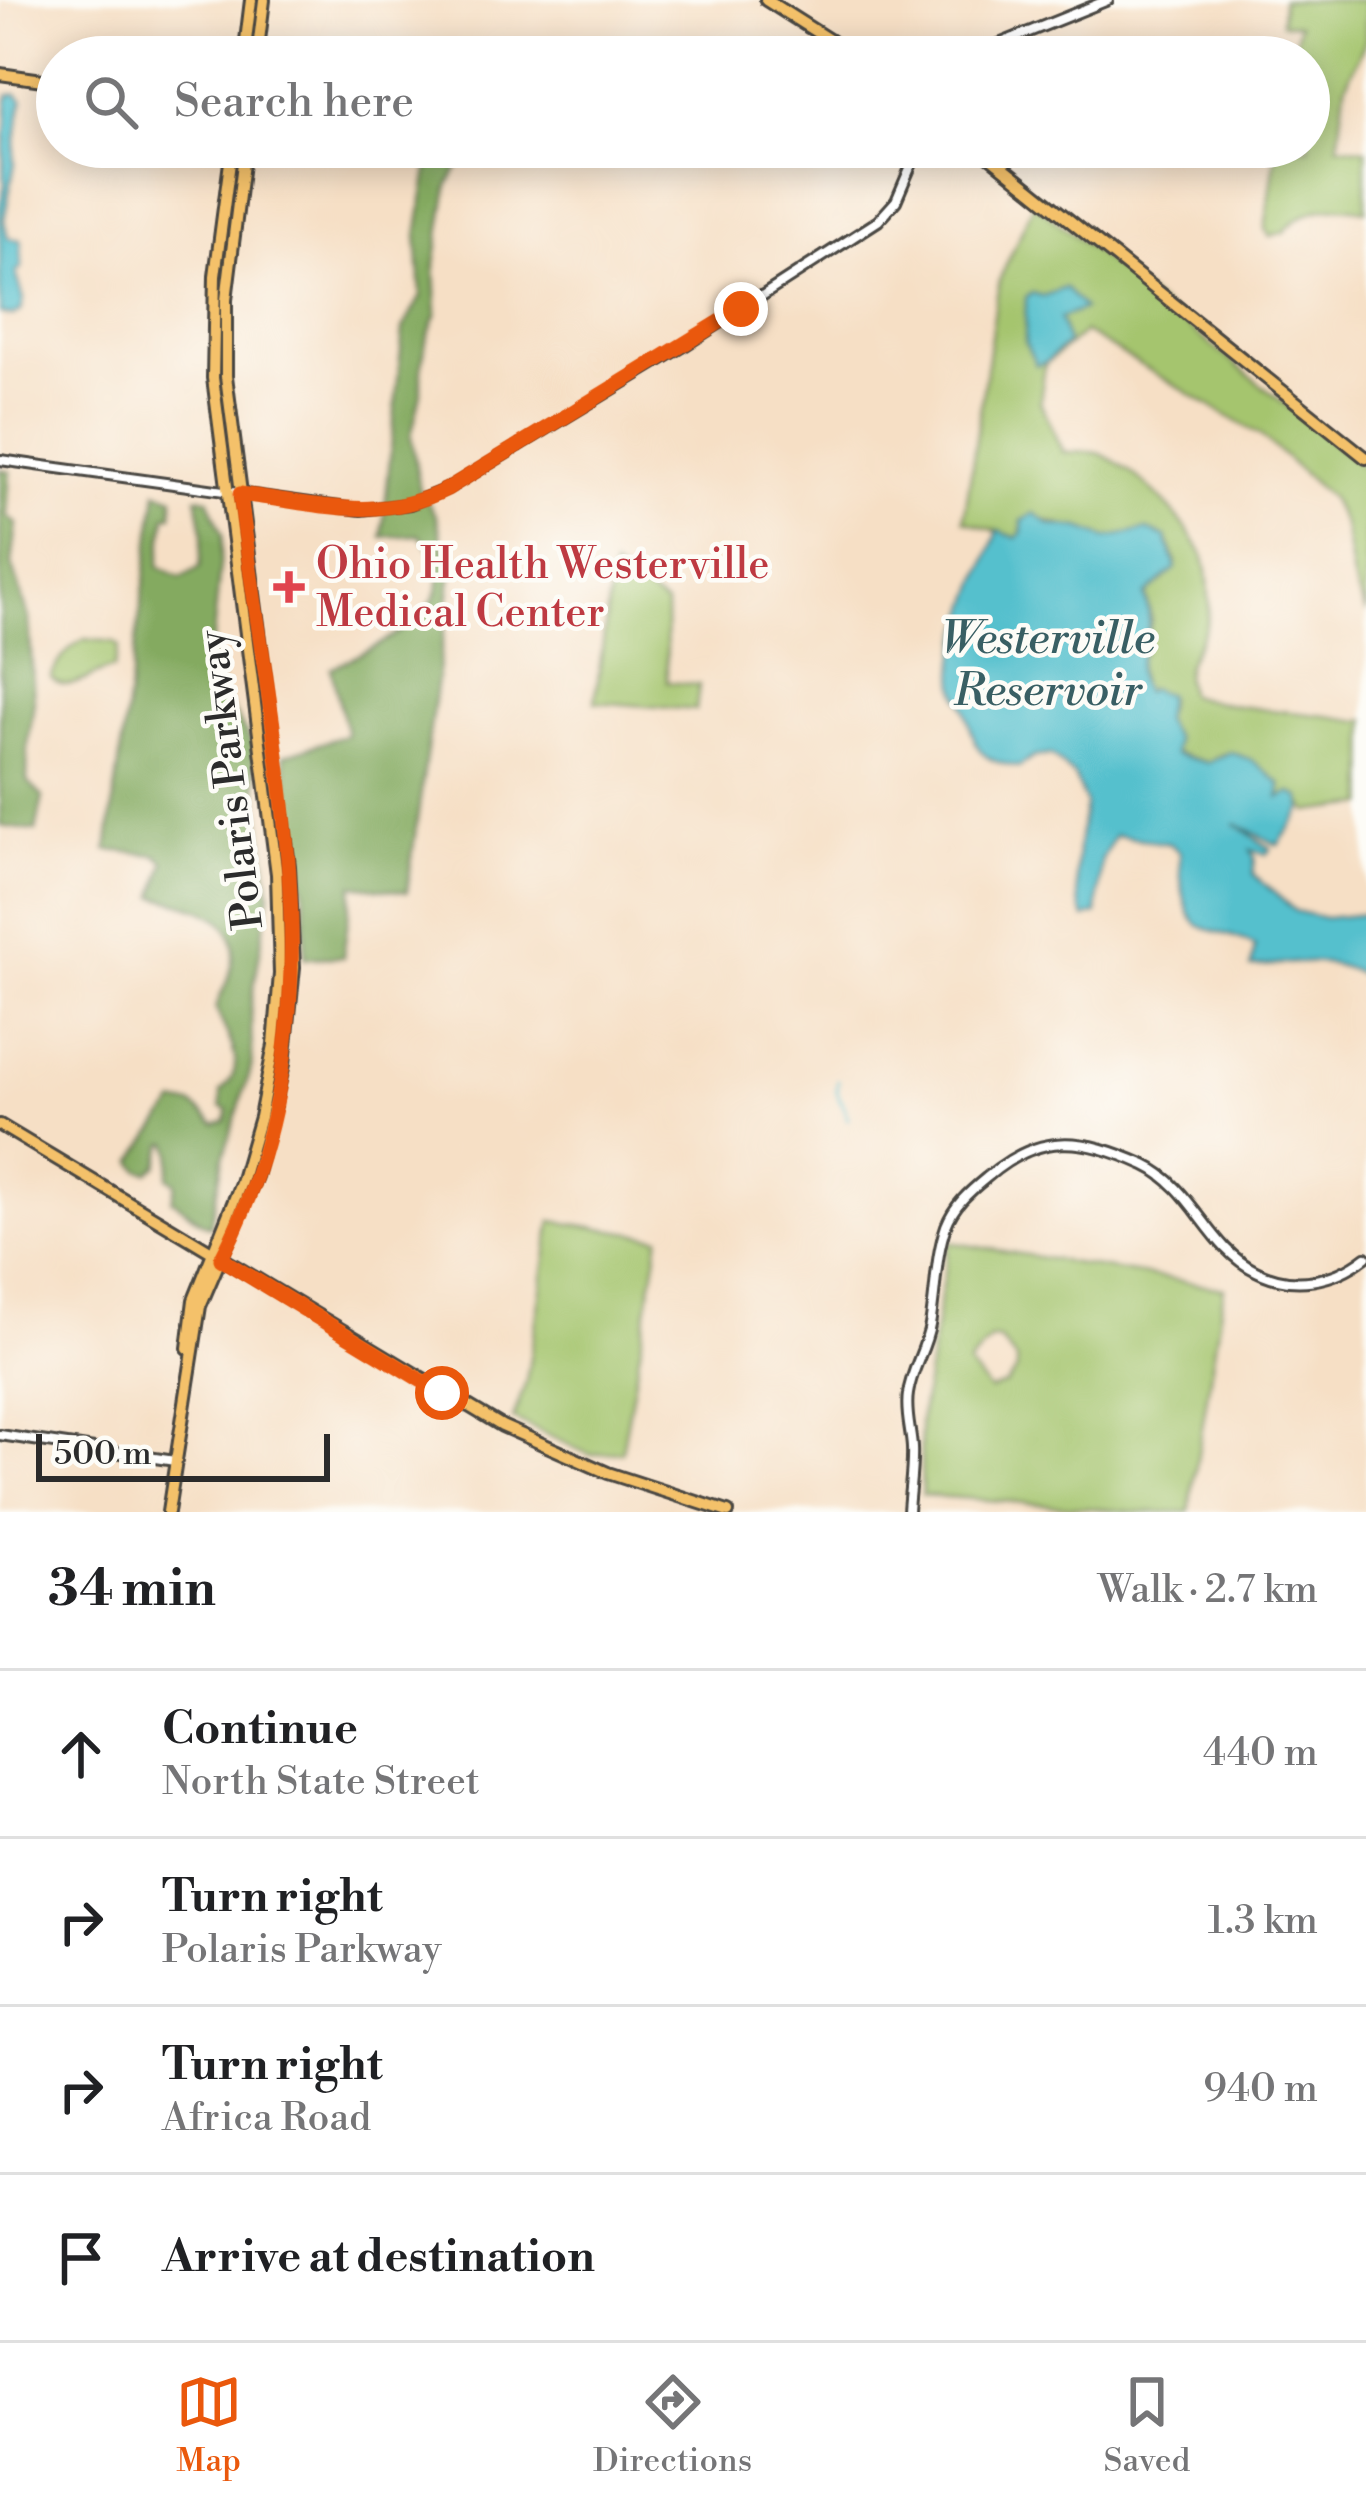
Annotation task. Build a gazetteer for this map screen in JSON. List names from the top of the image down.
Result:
{
  "streets": {
    "main road": ["Polaris Parkway"]
  },
  "water": ["Westerville Reservoir"],
  "places": {
    "health": ["Ohio Health Westerville Medical Center"]
  },
  "scale_bar": "500 m",
  "page": {
    "search": "Search here",
    "scale": "500 m",
    "heading": ["34 min", "Walk · 2.7 km"],
    "list": [
      ["Continue", "North State Street", "440 m"],
      ["Turn right", "Polaris Parkway", "1.3 km"],
      ["Turn right", "Africa Road", "940 m"],
      "Arrive at destination"
    ],
    "nav": ["Map", "Directions", "Saved"]
  }
}
